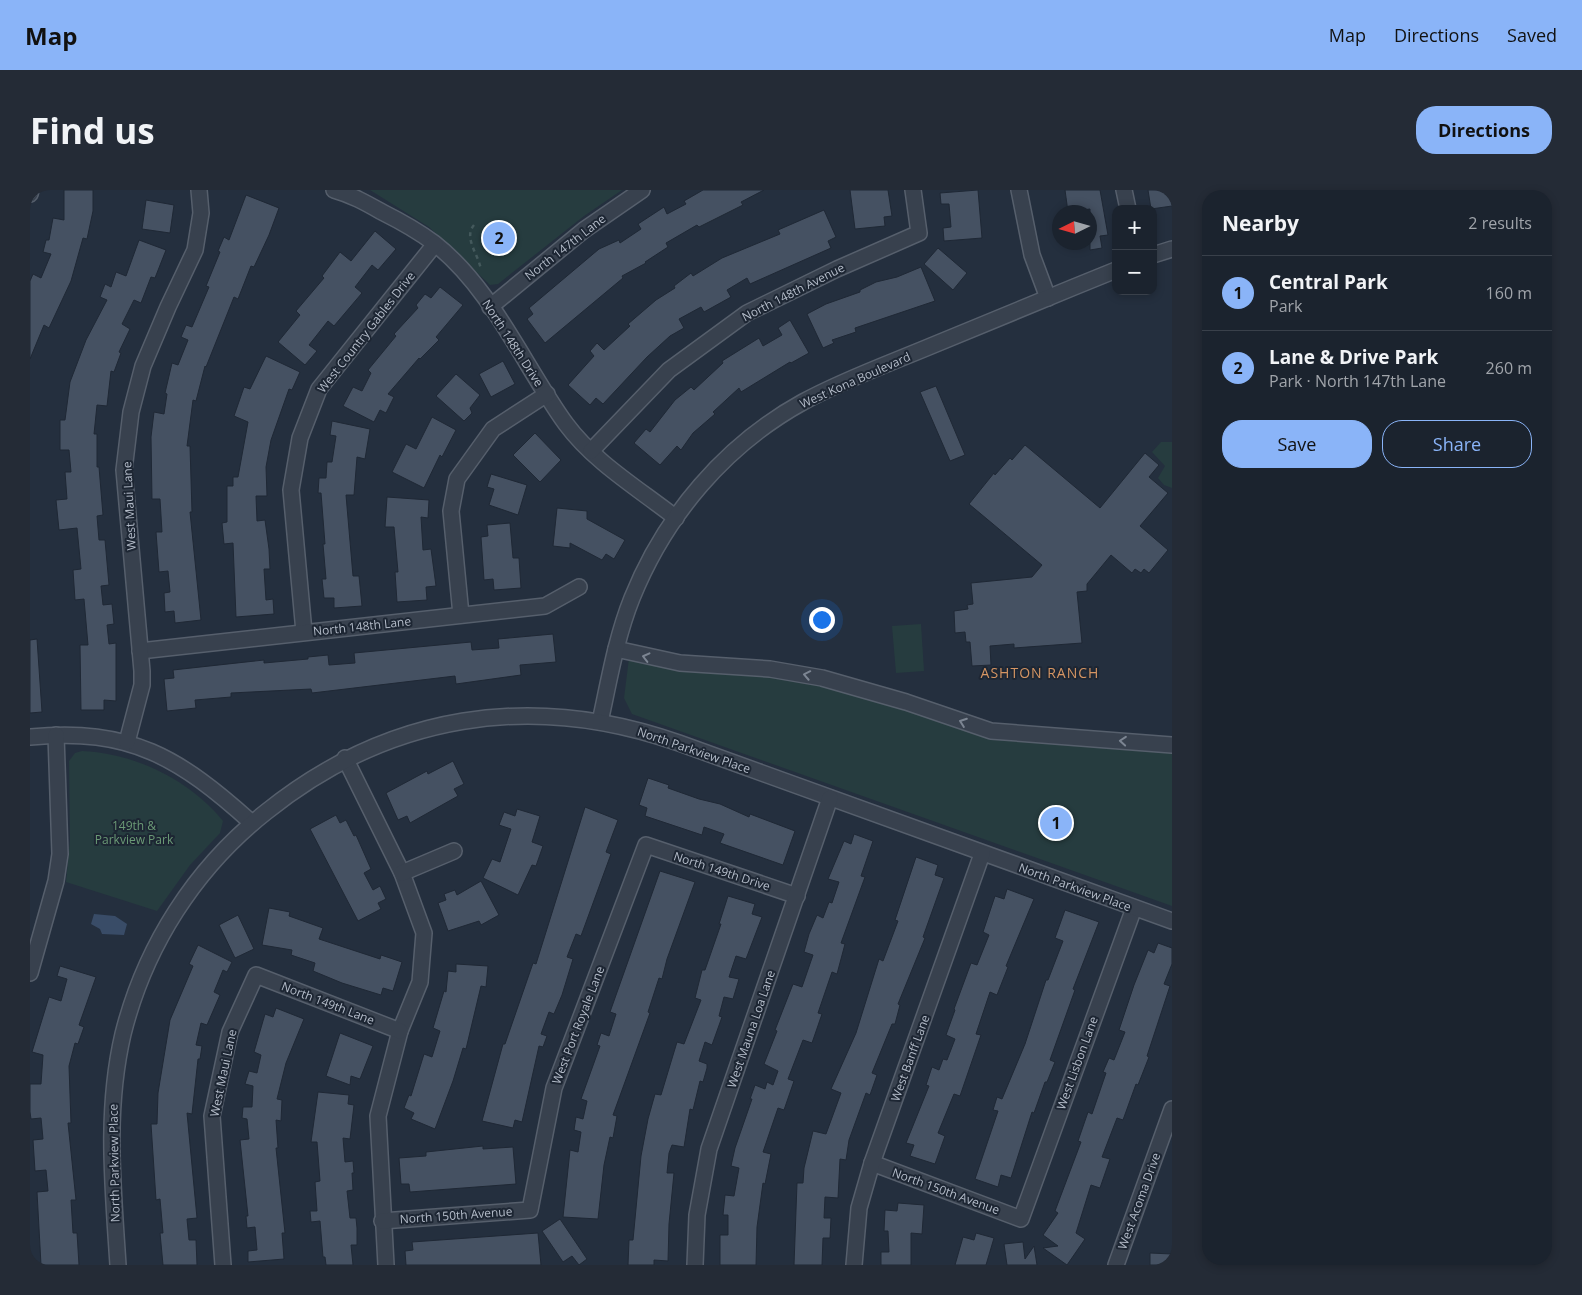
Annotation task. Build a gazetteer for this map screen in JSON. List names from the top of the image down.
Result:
{
  "streets": {
    "street": [
      "North 147th Lane",
      "North 148th Avenue",
      "West Country Gables Drive",
      "North 148th Drive",
      "West Kona Boulevard",
      "West Maui Lane",
      "North 148th Lane",
      "North Parkview Place",
      "North 149th Drive",
      "North 149th Lane",
      "West Port Royale Lane",
      "West Mauna Loa Lane",
      "West Banff Lane",
      "West Lisbon Lane",
      "North 150th Avenue",
      "West Acoma Drive"
    ]
  },
  "crossings": [
    ["North 147th Lane", "North 148th Drive"],
    ["North 148th Avenue", "North 148th Drive"],
    ["West Country Gables Drive", "North 148th Drive"],
    ["West Country Gables Drive", "North 148th Lane"],
    ["North 148th Drive", "West Kona Boulevard"],
    ["West Kona Boulevard", "North Parkview Place"],
    ["West Maui Lane", "North 148th Lane"],
    ["West Maui Lane", "North 149th Lane"],
    ["North Parkview Place", "West Mauna Loa Lane"],
    ["North Parkview Place", "West Banff Lane"],
    ["North Parkview Place", "West Lisbon Lane"],
    ["North 149th Drive", "West Port Royale Lane"],
    ["North 149th Drive", "West Mauna Loa Lane"],
    ["West Port Royale Lane", "North 150th Avenue"],
    ["West Banff Lane", "North 150th Avenue"],
    ["West Lisbon Lane", "North 150th Avenue"]
  ],
  "districts": ["ASHTON RANCH"],
  "parks": ["149th & Parkview Park"],
  "north": "left",
  "page": {
    "header": "Map",
    "nav": ["Map", "Directions", "Saved"],
    "buttons": [
      "Directions",
      ["Save", "Share"]
    ],
    "title": "Find us",
    "heading": ["Nearby", "2 results"],
    "map_buttons": ["+", "−"],
    "pins": ["2", "1"],
    "list": [
      {
        "mark": "1",
        "name": "Central Park",
        "note": "Park",
        "value": "160 m"
      },
      {
        "mark": "2",
        "name": "Lane & Drive Park",
        "note": "Park · North 147th Lane",
        "value": "260 m"
      }
    ]
  }
}
